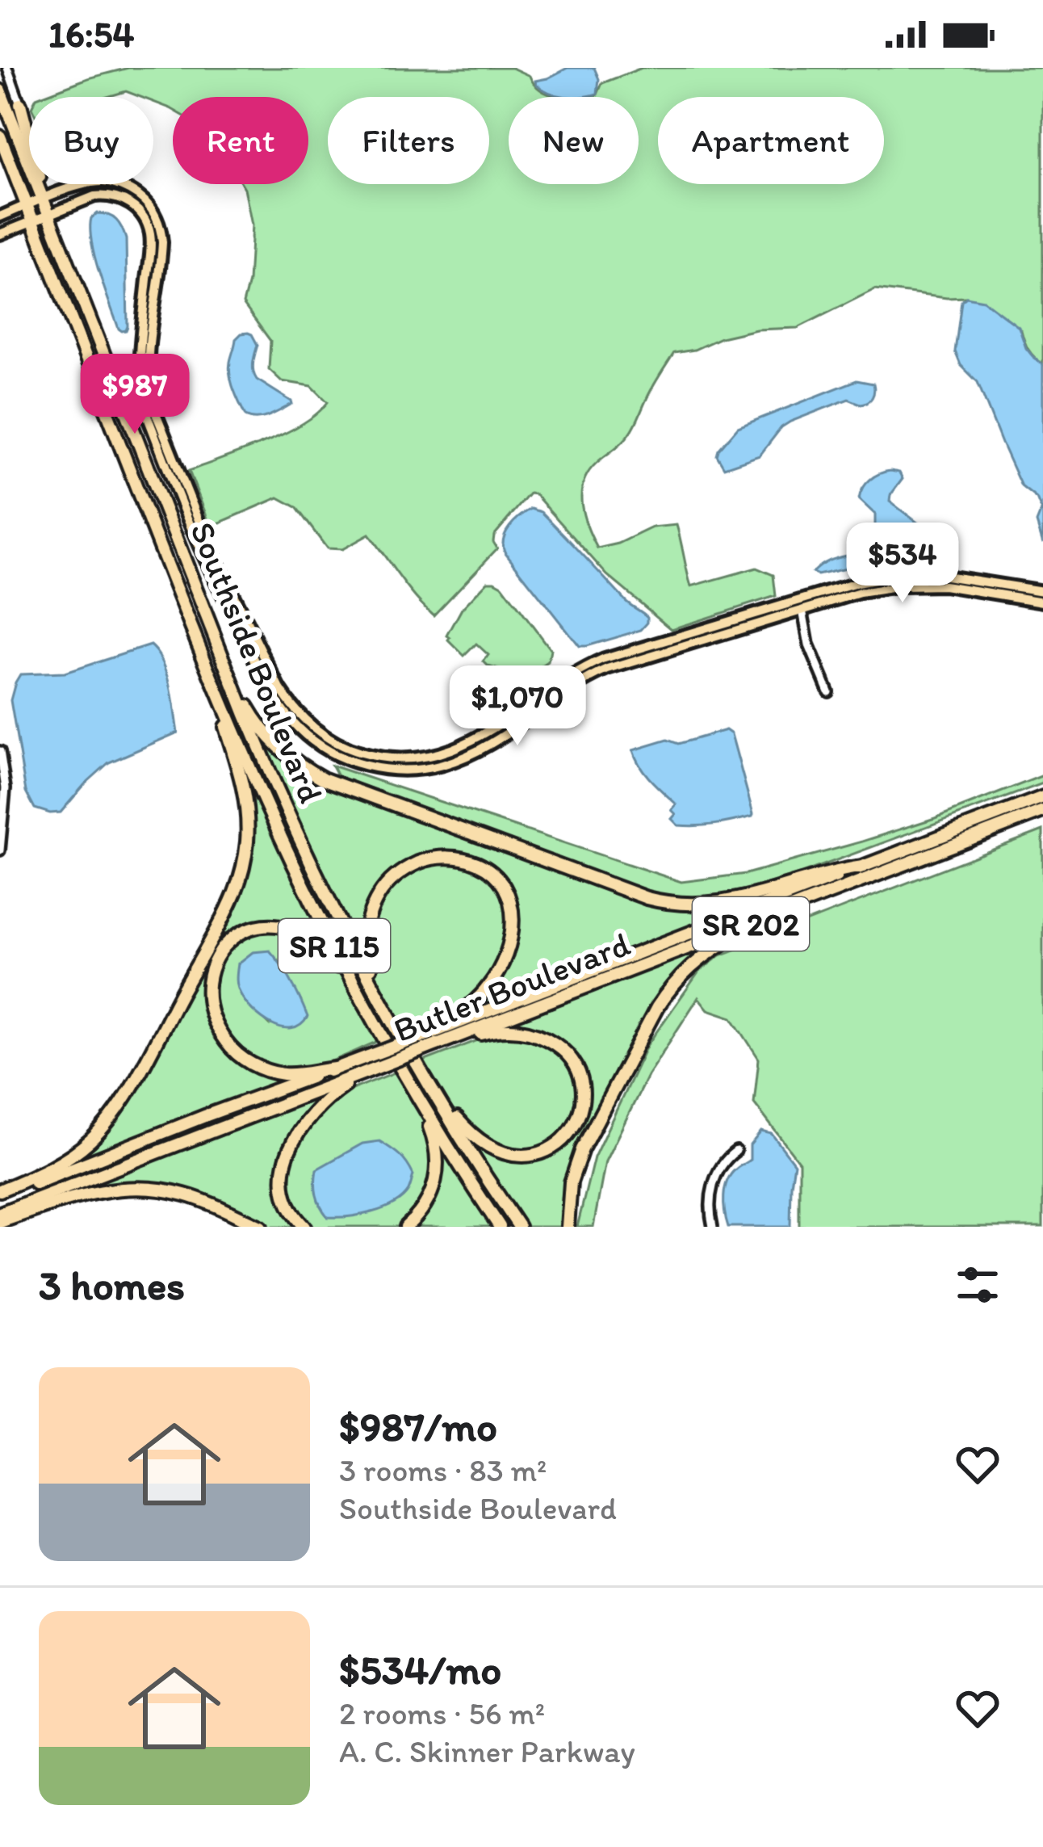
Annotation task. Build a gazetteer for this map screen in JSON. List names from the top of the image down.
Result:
{
  "streets": {
    "highway": [
      "Southside Boulevard",
      "SR 202",
      "SR 115",
      "Butler Boulevard"
    ]
  },
  "page": {
    "status": "16:54",
    "chip": [
      "Buy",
      "Rent",
      "Filters",
      "New",
      "Apartment"
    ],
    "price": ["$987", "$534", "$1,070"],
    "heading": "3 homes",
    "list": [
      {
        "name": "$987/mo",
        "note": "3 rooms · 83 m² · Southside Boulevard"
      },
      {
        "name": "$534/mo",
        "note": "2 rooms · 56 m² · A. C. Skinner Parkway"
      }
    ]
  }
}
